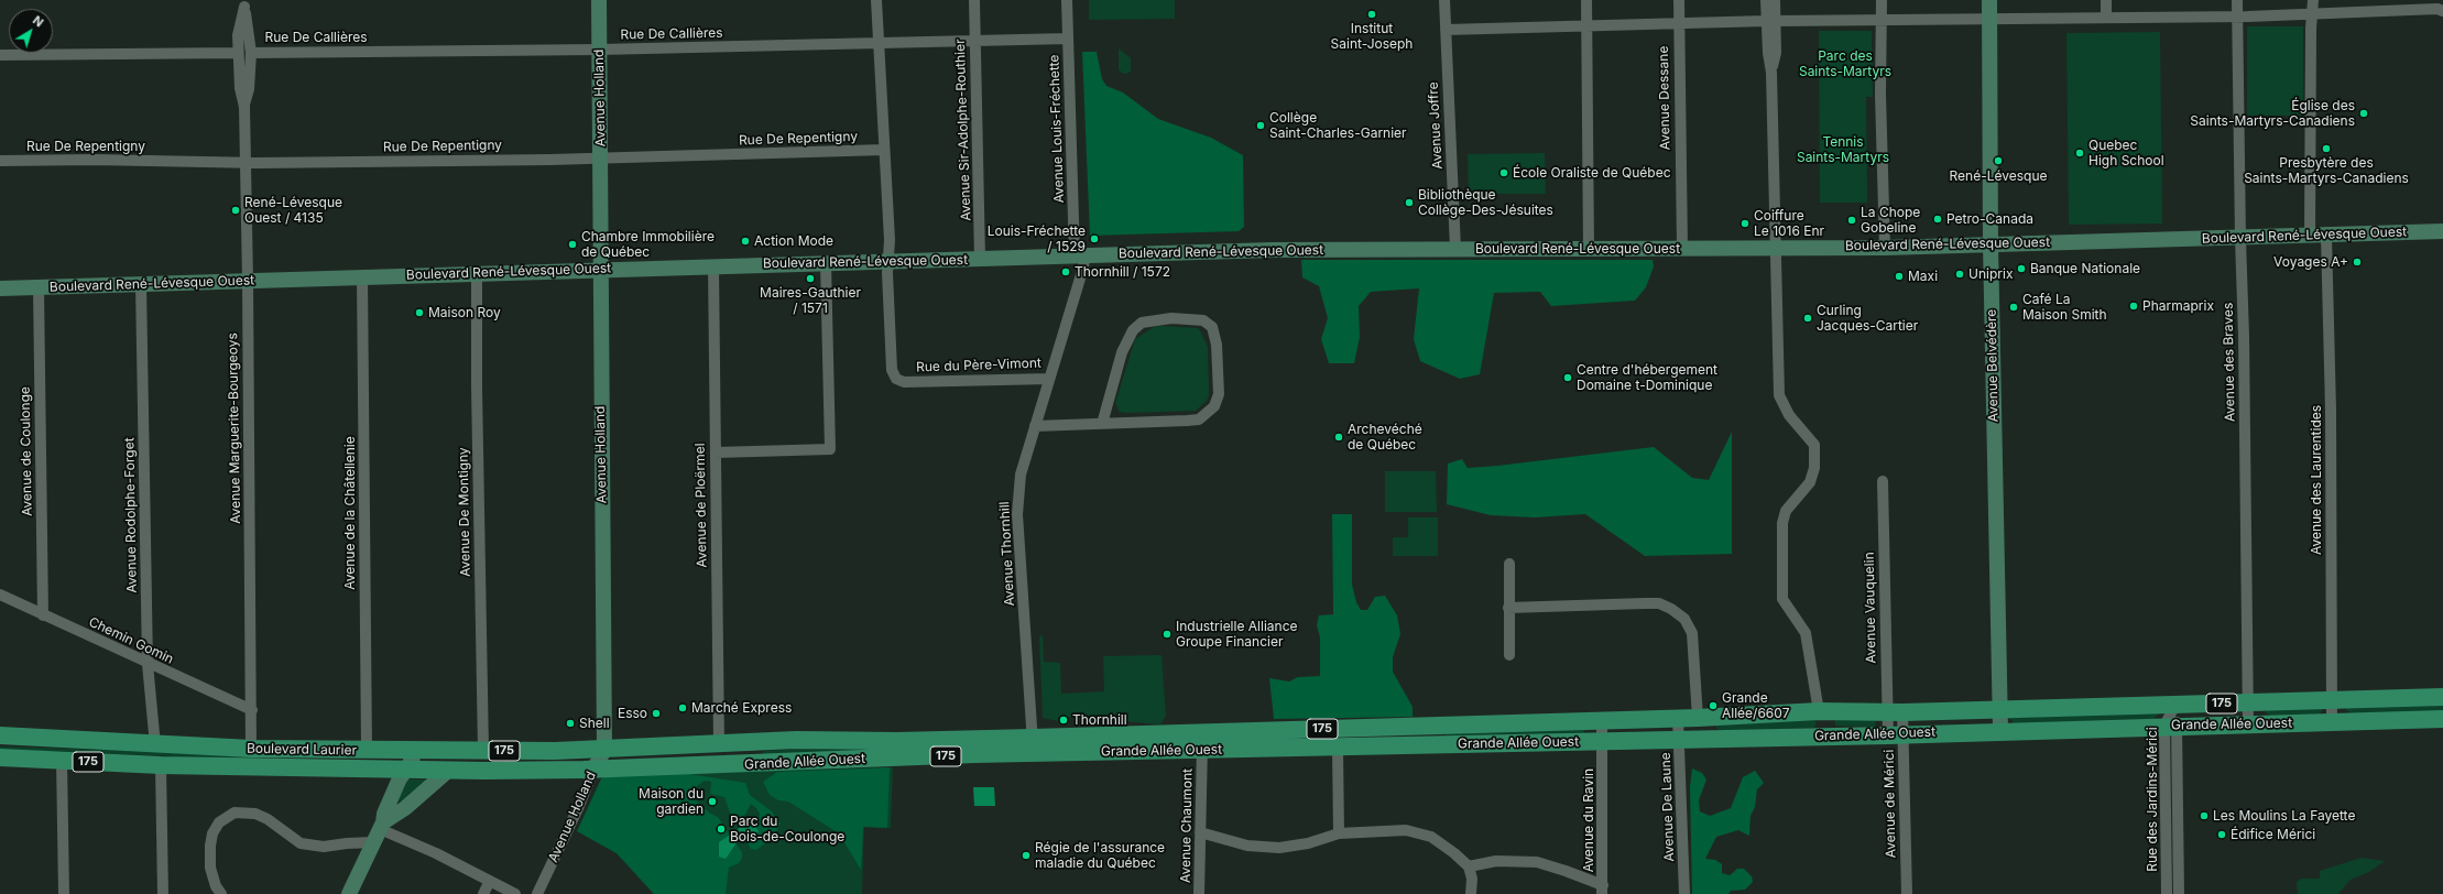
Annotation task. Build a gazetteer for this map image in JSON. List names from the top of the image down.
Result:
{
  "streets": {
    "main road": [
      "Avenue Holland",
      "Boulevard René-Lévesque Ouest",
      "Avenue Belvédère",
      "175",
      "Grande Allée Ouest",
      "Boulevard Laurier"
    ],
    "street": [
      "Rue De Callières",
      "Avenue Dessane",
      "Avenue Joffre",
      "Avenue Louis-Fréchette",
      "Avenue Sir-Adolphe-Routhier",
      "Rue De Repentigny",
      "Avenue des Braves",
      "Rue du Père-Vimont",
      "Avenue Marguerite-Bourgeoys",
      "Avenue de Coulonge",
      "Avenue des Laurentides",
      "Avenue de Ploërmel",
      "Avenue De Montigny",
      "Avenue de la Châtellenie",
      "Avenue Rodolphe-Forget",
      "Avenue Thornhill",
      "Avenue Vauquelin",
      "Chemin Gomin",
      "Rue des Jardins-Mérici",
      "Avenue de Mérici",
      "Avenue De Laune",
      "Avenue du Ravin",
      "Avenue Chaumont"
    ]
  },
  "crossings": [
    ["Rue De Callières", "Avenue Holland"],
    ["Rue De Callières", "Avenue Louis-Fréchette"],
    ["Rue De Callières", "Avenue Sir-Adolphe-Routhier"],
    ["Rue De Callières", "Avenue Marguerite-Bourgeoys"],
    ["Avenue Holland", "Rue De Repentigny"],
    ["Avenue Holland", "Boulevard René-Lévesque Ouest"],
    ["Avenue Holland", "Grande Allée Ouest"],
    ["Avenue Holland", "Boulevard Laurier"],
    ["Avenue Dessane", "Boulevard René-Lévesque Ouest"],
    ["Avenue Joffre", "Boulevard René-Lévesque Ouest"],
    ["Avenue Louis-Fréchette", "Boulevard René-Lévesque Ouest"],
    ["Avenue Louis-Fréchette", "Avenue Thornhill"],
    ["Avenue Sir-Adolphe-Routhier", "Boulevard René-Lévesque Ouest"],
    ["Rue De Repentigny", "Avenue Marguerite-Bourgeoys"],
    ["Boulevard René-Lévesque Ouest", "Avenue des Braves"],
    ["Boulevard René-Lévesque Ouest", "Rue du Père-Vimont"],
    ["Boulevard René-Lévesque Ouest", "Avenue Belvédère"],
    ["Boulevard René-Lévesque Ouest", "Avenue Marguerite-Bourgeoys"],
    ["Boulevard René-Lévesque Ouest", "Avenue de Coulonge"],
    ["Boulevard René-Lévesque Ouest", "Avenue des Laurentides"],
    ["Boulevard René-Lévesque Ouest", "Avenue de Ploërmel"],
    ["Boulevard René-Lévesque Ouest", "Avenue De Montigny"],
    ["Boulevard René-Lévesque Ouest", "Avenue de la Châtellenie"],
    ["Boulevard René-Lévesque Ouest", "Avenue Rodolphe-Forget"],
    ["Boulevard René-Lévesque Ouest", "Avenue Thornhill"],
    ["Avenue des Braves", "Grande Allée Ouest"],
    ["Rue du Père-Vimont", "Avenue Thornhill"],
    ["Avenue Belvédère", "Grande Allée Ouest"],
    ["Avenue Marguerite-Bourgeoys", "Chemin Gomin"],
    ["Avenue Marguerite-Bourgeoys", "Boulevard Laurier"],
    ["Avenue de Coulonge", "Chemin Gomin"],
    ["Avenue des Laurentides", "Grande Allée Ouest"],
    ["Avenue de Ploërmel", "Grande Allée Ouest"],
    ["Avenue De Montigny", "Boulevard Laurier"],
    ["Avenue de la Châtellenie", "Boulevard Laurier"],
    ["Avenue Rodolphe-Forget", "Chemin Gomin"],
    ["Avenue Rodolphe-Forget", "Boulevard Laurier"],
    ["Avenue Thornhill", "Grande Allée Ouest"],
    ["Avenue Vauquelin", "Grande Allée Ouest"],
    ["Avenue Vauquelin", "Avenue de Mérici"],
    ["Grande Allée Ouest", "Boulevard Laurier"],
    ["Grande Allée Ouest", "Rue des Jardins-Mérici"],
    ["Grande Allée Ouest", "Avenue de Mérici"],
    ["Grande Allée Ouest", "Avenue De Laune"],
    ["Grande Allée Ouest", "Avenue du Ravin"],
    ["Grande Allée Ouest", "Avenue Chaumont"]
  ],
  "parks": ["Parc des Saints-Martyrs", "Tennis Saints-Martyrs"],
  "places": [
    "Institut Saint-Joseph",
    "Église des Saints-Martyrs-Canadiens",
    "Collège Saint-Charles-Garnier",
    "Presbytère des Saints-Martyrs-Canadiens",
    "Quebec High School",
    "René-Lévesque",
    "École Oraliste de Québec",
    "Bibliothèque Collège-Des-Jésuites",
    "René-Lévesque Ouest / 4135",
    "Petro-Canada",
    "La Chope Gobeline",
    "Coiffure Le 1016 Enr",
    "Louis-Fréchette / 1529",
    "Action Mode",
    "Chambre Immobilière de Québec",
    "Voyages A+",
    "Banque Nationale",
    "Thornhill / 1572",
    "Uniprix",
    "Maxi",
    "Maires-Gauthier / 1571",
    "Pharmaprix",
    "Café La Maison Smith",
    "Maison Roy",
    "Curling Jacques-Cartier",
    "Centre d'hébergement Domaine t-Dominique",
    "Archevéché de Québec",
    "Industrielle Alliance Groupe Financier",
    "Grande Allée/6607",
    "Marché Express",
    "Esso",
    "Thornhill",
    "Shell",
    "Maison du gardien",
    "Les Moulins La Fayette",
    "Parc du Bois-de-Coulonge",
    "Édifice Mérici",
    "Régie de l'assurance maladie du Québec"
  ],
  "north": "top right"
}
